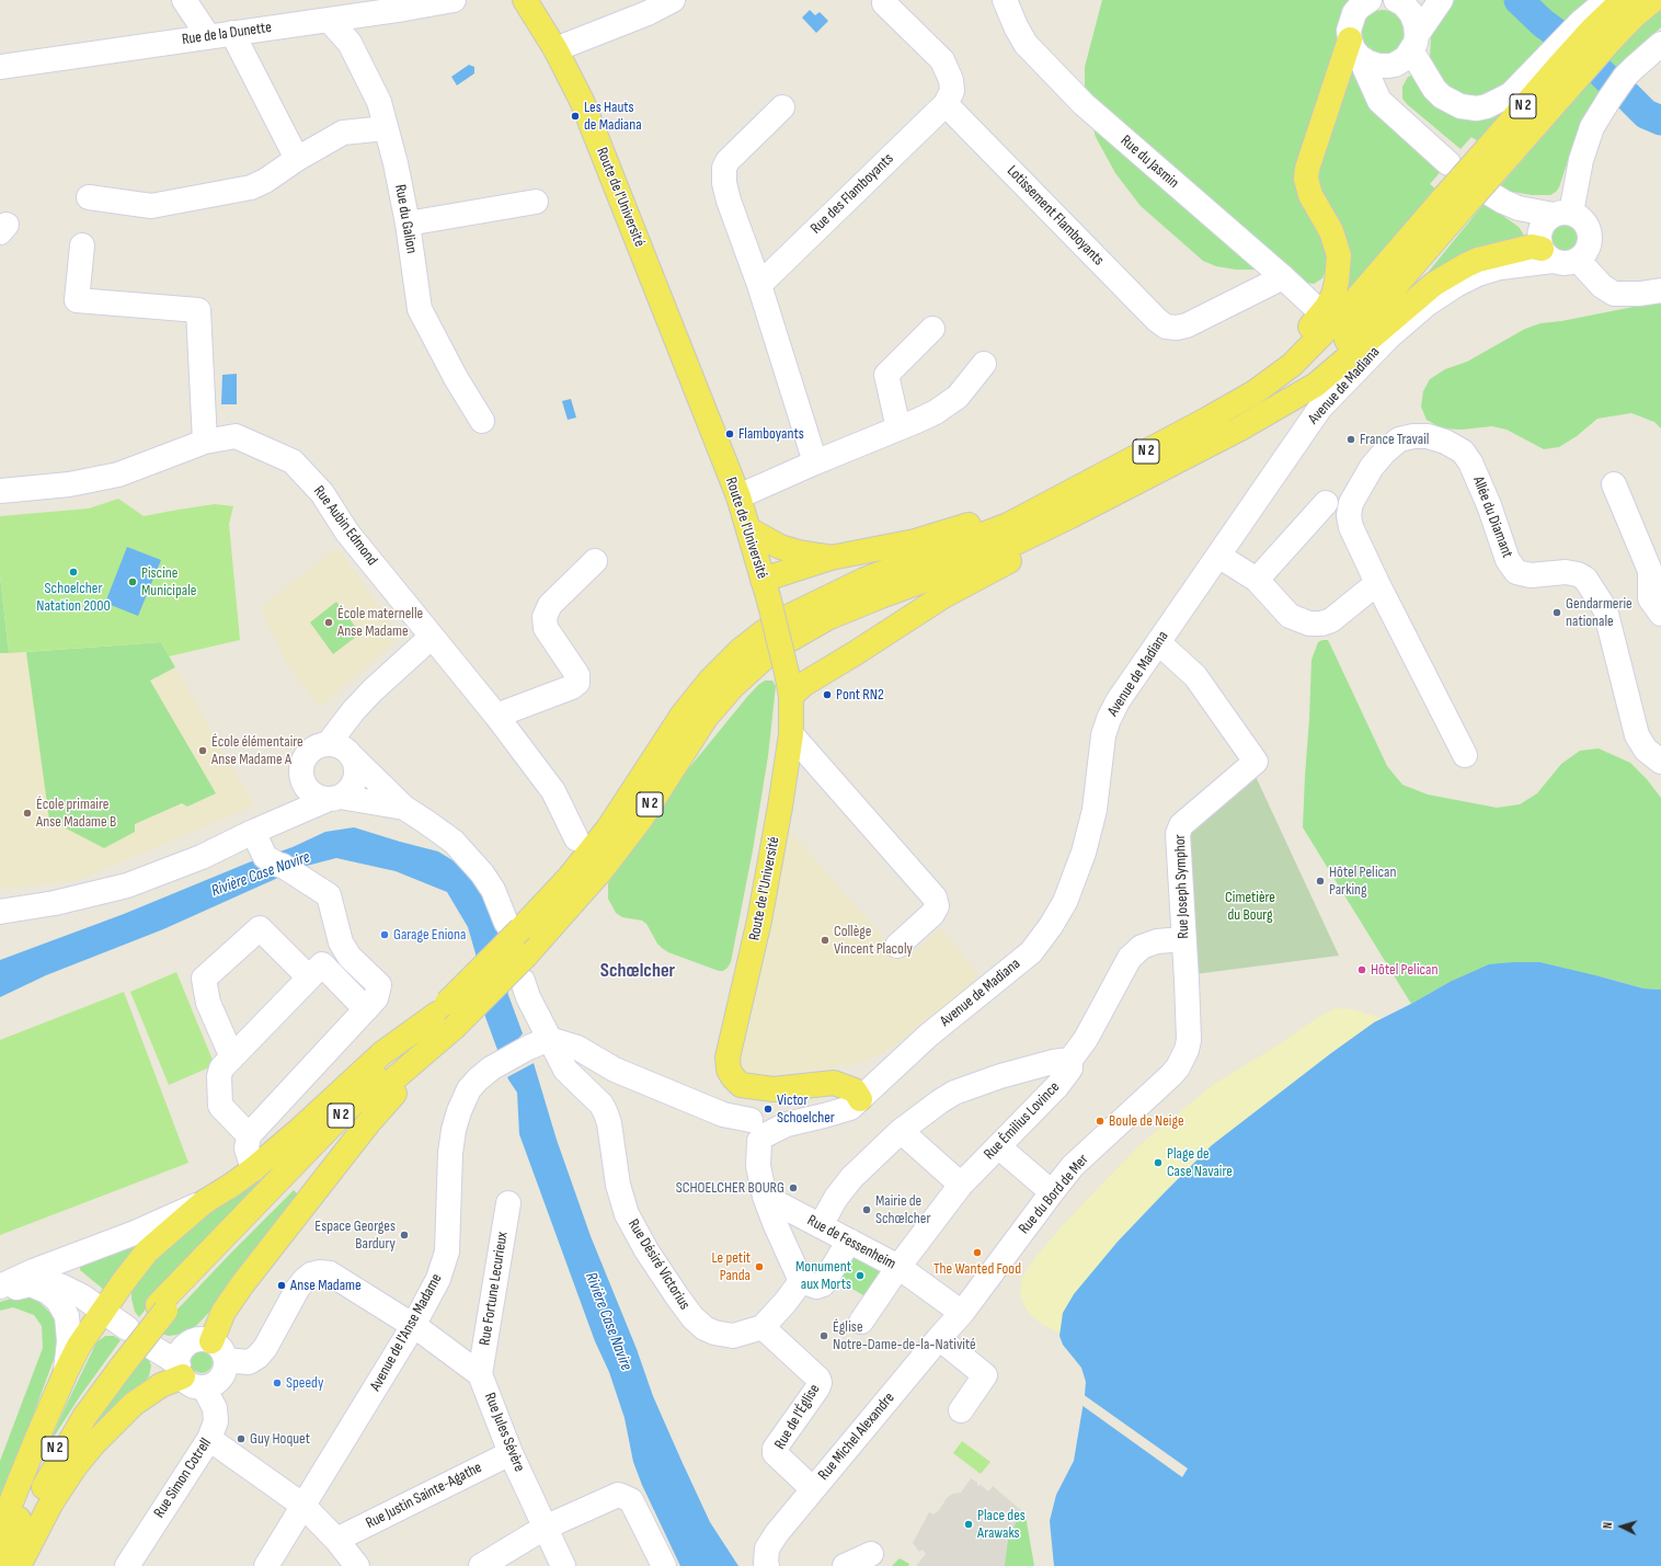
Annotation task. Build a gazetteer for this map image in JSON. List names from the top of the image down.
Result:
{
  "streets": {
    "main road": ["N 2", "Route de l'Université"],
    "street": [
      "Rue de la Dunette",
      "Rue du Jasmin",
      "Rue des Flamboyants",
      "Lotissement Flamboyants",
      "Rue du Galion",
      "Avenue de Madiana",
      "Allée du Diamant",
      "Rue Aubin Edmond",
      "Rue Joseph Symphor",
      "Rue Émilius Lovince",
      "Rue du Bord de Mer",
      "Rue de Fessenheim",
      "Rue Désiré Victorius",
      "Rue Fortune Lecurieux",
      "Avenue de l'Anse Madame",
      "Rue de l'Église",
      "Rue Jules Sévère",
      "Rue Michel Alexandre",
      "Rue Simon Cotrell",
      "Rue Justin Sainte-Agathe"
    ]
  },
  "crossings": [
    ["Rue de la Dunette", "Rue du Galion"],
    ["Rue du Jasmin", "Lotissement Flamboyants"],
    ["Rue des Flamboyants", "Lotissement Flamboyants"],
    ["Route de l'Université", "Avenue de Madiana"],
    ["Avenue de Madiana", "Rue Joseph Symphor"],
    ["Rue Joseph Symphor", "Rue Émilius Lovince"],
    ["Rue Joseph Symphor", "Rue du Bord de Mer"],
    ["Rue Émilius Lovince", "Rue de Fessenheim"],
    ["Rue du Bord de Mer", "Rue de Fessenheim"],
    ["Rue du Bord de Mer", "Rue Michel Alexandre"],
    ["Rue de Fessenheim", "Rue Michel Alexandre"],
    ["Rue Désiré Victorius", "Avenue de l'Anse Madame"],
    ["Rue Désiré Victorius", "Rue de l'Église"],
    ["Rue Fortune Lecurieux", "Rue Jules Sévère"],
    ["Avenue de l'Anse Madame", "Rue Jules Sévère"],
    ["Rue de l'Église", "Rue Michel Alexandre"],
    ["Rue Jules Sévère", "Rue Simon Cotrell"],
    ["Rue Jules Sévère", "Rue Justin Sainte-Agathe"]
  ],
  "districts": ["Schœlcher"],
  "water": ["Rivière Case Navire"],
  "parks": ["Cimetière du Bourg"],
  "places": [
    "Les Hauts de Madiana",
    "Flamboyants",
    "France Travail",
    "Schoelcher Natation 2000",
    "Piscine Municipale",
    "Gendarmerie nationale",
    "École maternelle Anse Madame",
    "Pont RN2",
    "École élémentaire Anse Madame A",
    "École primaire Anse Madame B",
    "Hôtel Pelican Parking",
    "Garage Eniona",
    "Collège Vincent Placoly",
    "Hôtel Pelican",
    "Victor Schoelcher",
    "Boule de Neige",
    "Plage de Case Navaire",
    "SCHOELCHER BOURG",
    "Mairie de Schœlcher",
    "Espace Georges Bardury",
    "The Wanted Food",
    "Le petit Panda",
    "Monument aux Morts",
    "Anse Madame",
    "Église Notre-Dame-de-la-Nativité",
    "Speedy",
    "Guy Hoquet",
    "Place des Arawaks"
  ],
  "north": "left"
}
